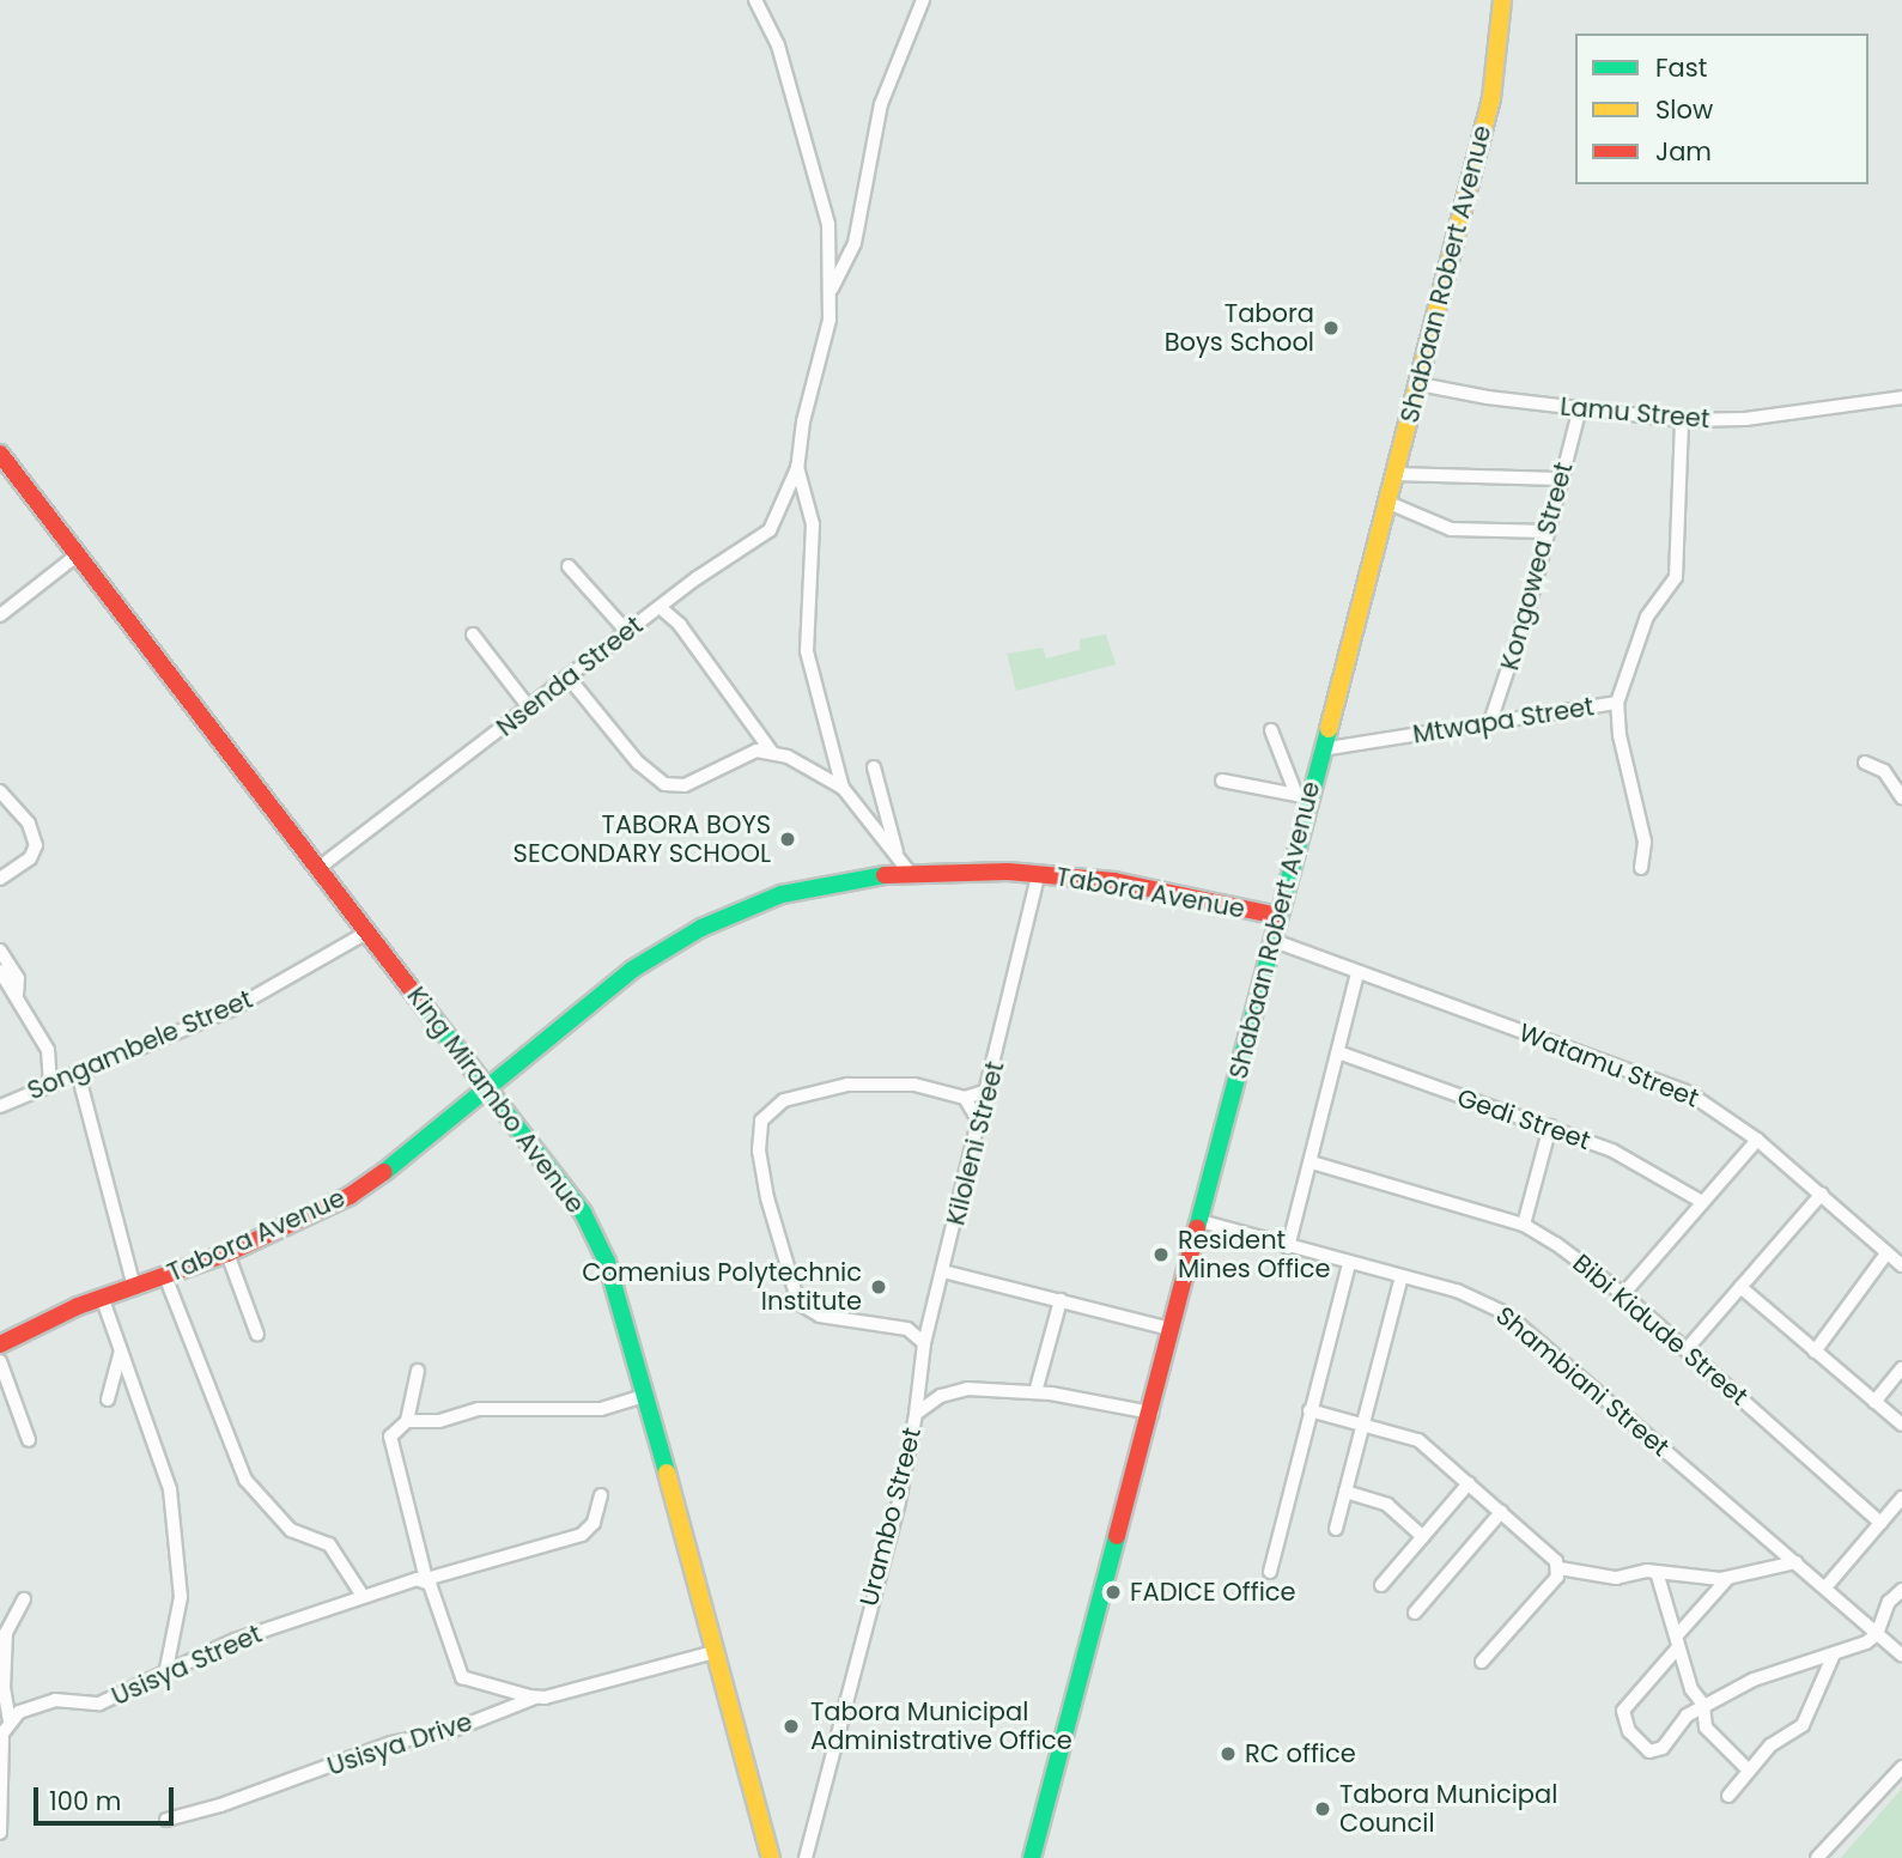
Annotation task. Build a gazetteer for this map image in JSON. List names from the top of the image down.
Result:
{
  "streets": {
    "street": [
      "Shabaan Robert Avenue",
      "Lamu Street",
      "Kongowea Street",
      "Nsenda Street",
      "Mtwapa Street",
      "Tabora Avenue",
      "Songambele Street",
      "Watamu Street",
      "King Mirambo Avenue",
      "Gedi Street",
      "Kiloleni Street",
      "Bibi Kidude Street",
      "Shambiani Street",
      "Urambo Street",
      "Usisya Street",
      "Usisya Drive"
    ]
  },
  "crossings": [
    ["Shabaan Robert Avenue", "Lamu Street"],
    ["Shabaan Robert Avenue", "Mtwapa Street"],
    ["Shabaan Robert Avenue", "Tabora Avenue"],
    ["Shabaan Robert Avenue", "Watamu Street"],
    ["Shabaan Robert Avenue", "Shambiani Street"],
    ["Shabaan Robert Avenue", "Urambo Street"],
    ["Lamu Street", "Kongowea Street"],
    ["Kongowea Street", "Mtwapa Street"],
    ["Nsenda Street", "King Mirambo Avenue"],
    ["Tabora Avenue", "King Mirambo Avenue"],
    ["Tabora Avenue", "Kiloleni Street"],
    ["Songambele Street", "King Mirambo Avenue"],
    ["Kiloleni Street", "Urambo Street"]
  ],
  "places": [
    "Tabora Boys School",
    "TABORA BOYS SECONDARY SCHOOL",
    "Resident Mines Office",
    "Comenius Polytechnic Institute",
    "FADICE Office",
    "Tabora Municipal Administrative Office",
    "RC office",
    "Tabora Municipal Council"
  ],
  "legend": ["Fast", "Slow", "Jam"],
  "scale_bar": "100 m"
}
